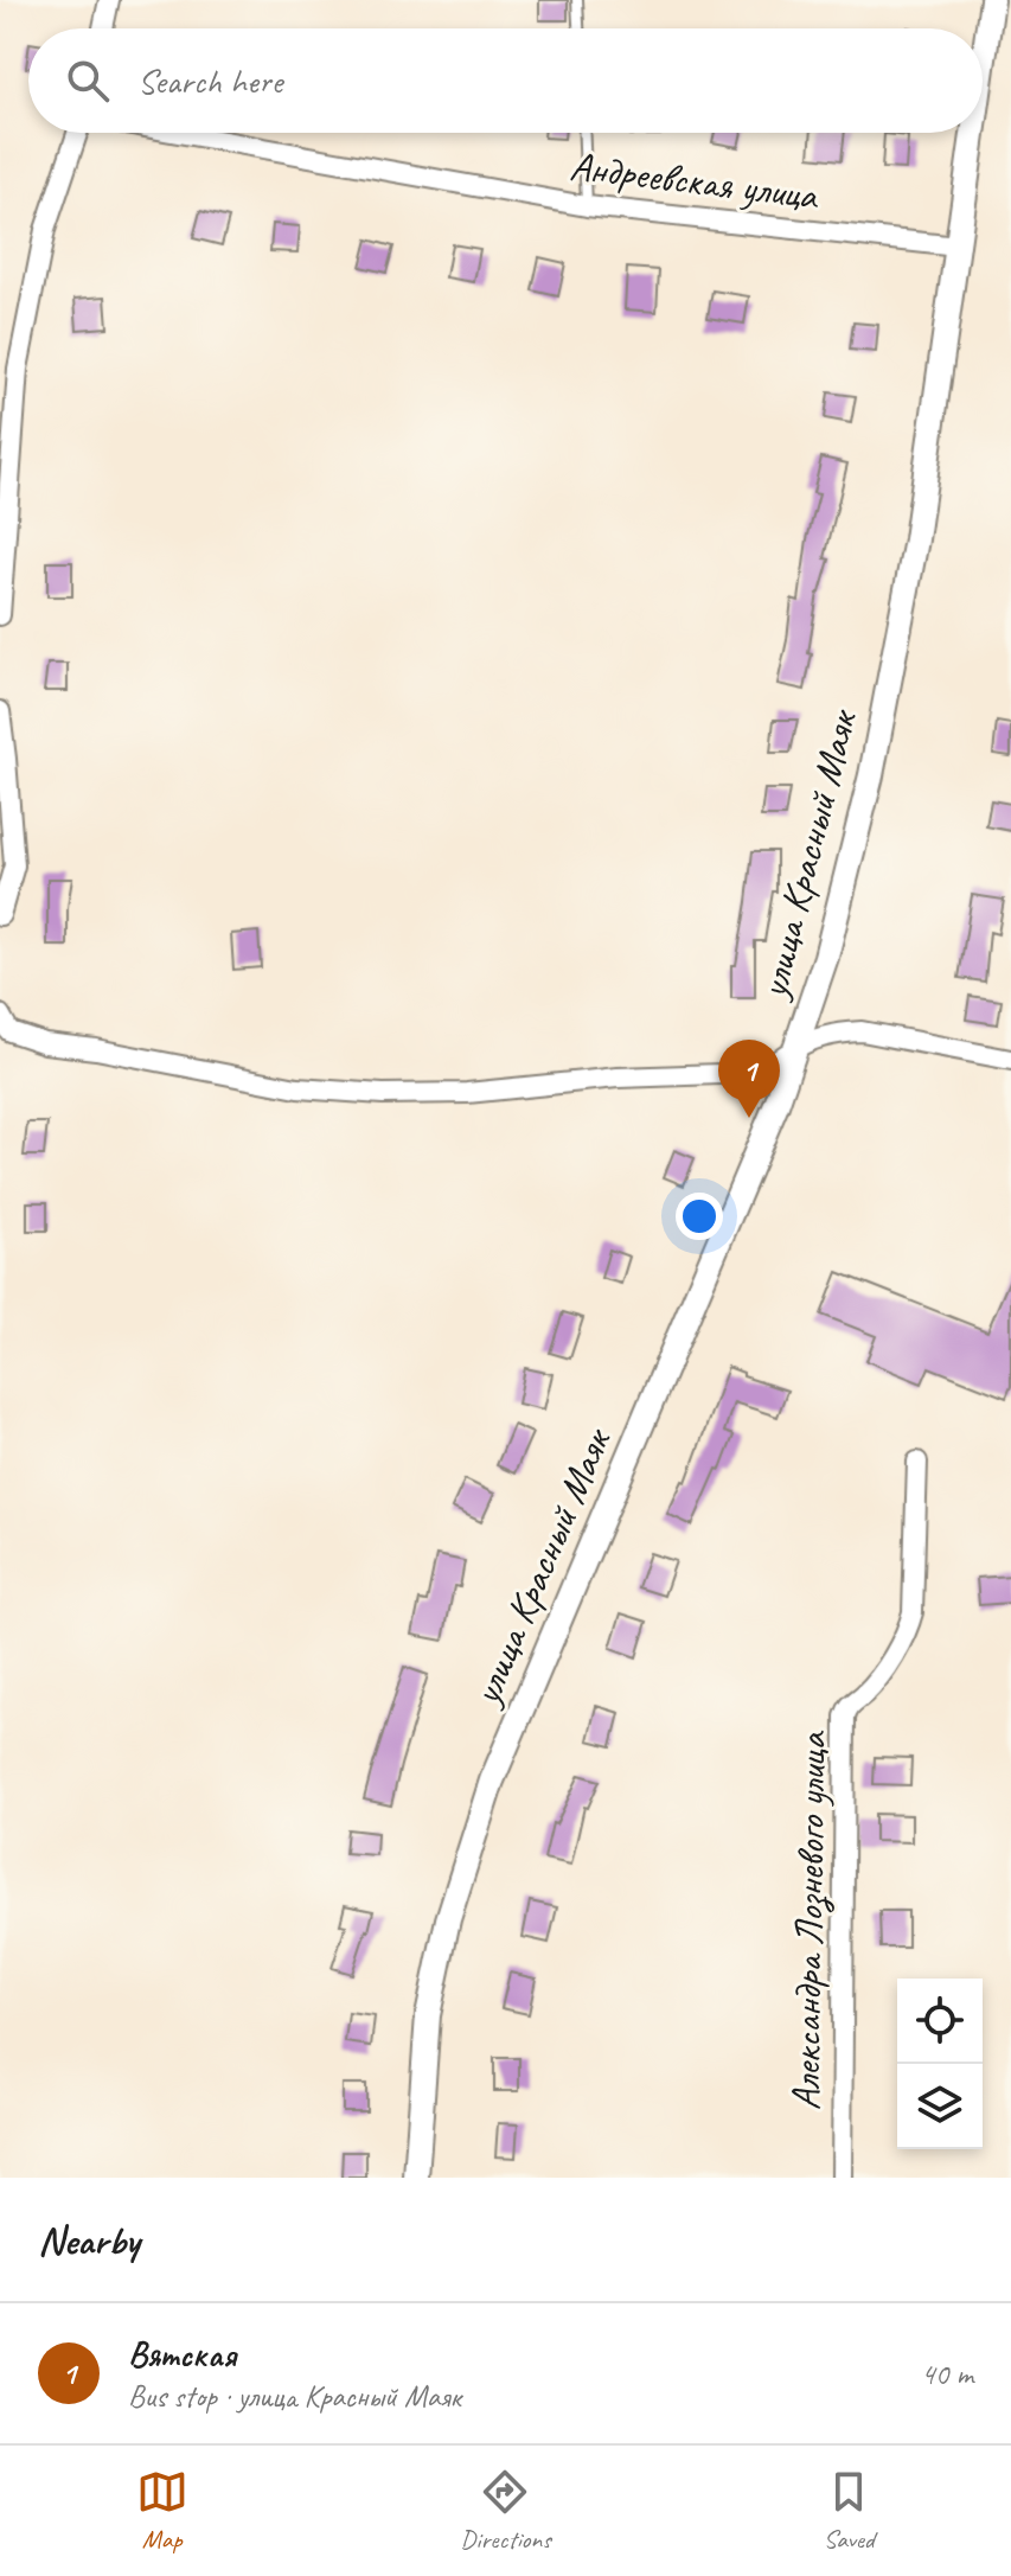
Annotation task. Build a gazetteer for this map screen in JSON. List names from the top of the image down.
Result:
{
  "streets": {
    "street": ["Андреевская улица", "улица Красный Маяк", "Александра Лозневого улица"]
  },
  "crossings": [
    ["Андреевская улица", "улица Красный Маяк"]
  ],
  "page": {
    "search": "Search here",
    "pins": "1",
    "heading": "Nearby",
    "list": [
      {
        "mark": "1",
        "name": "Вятская",
        "note": "Bus stop · улица Красный Маяк",
        "value": "40 m"
      }
    ],
    "nav": ["Map", "Directions", "Saved"]
  }
}
